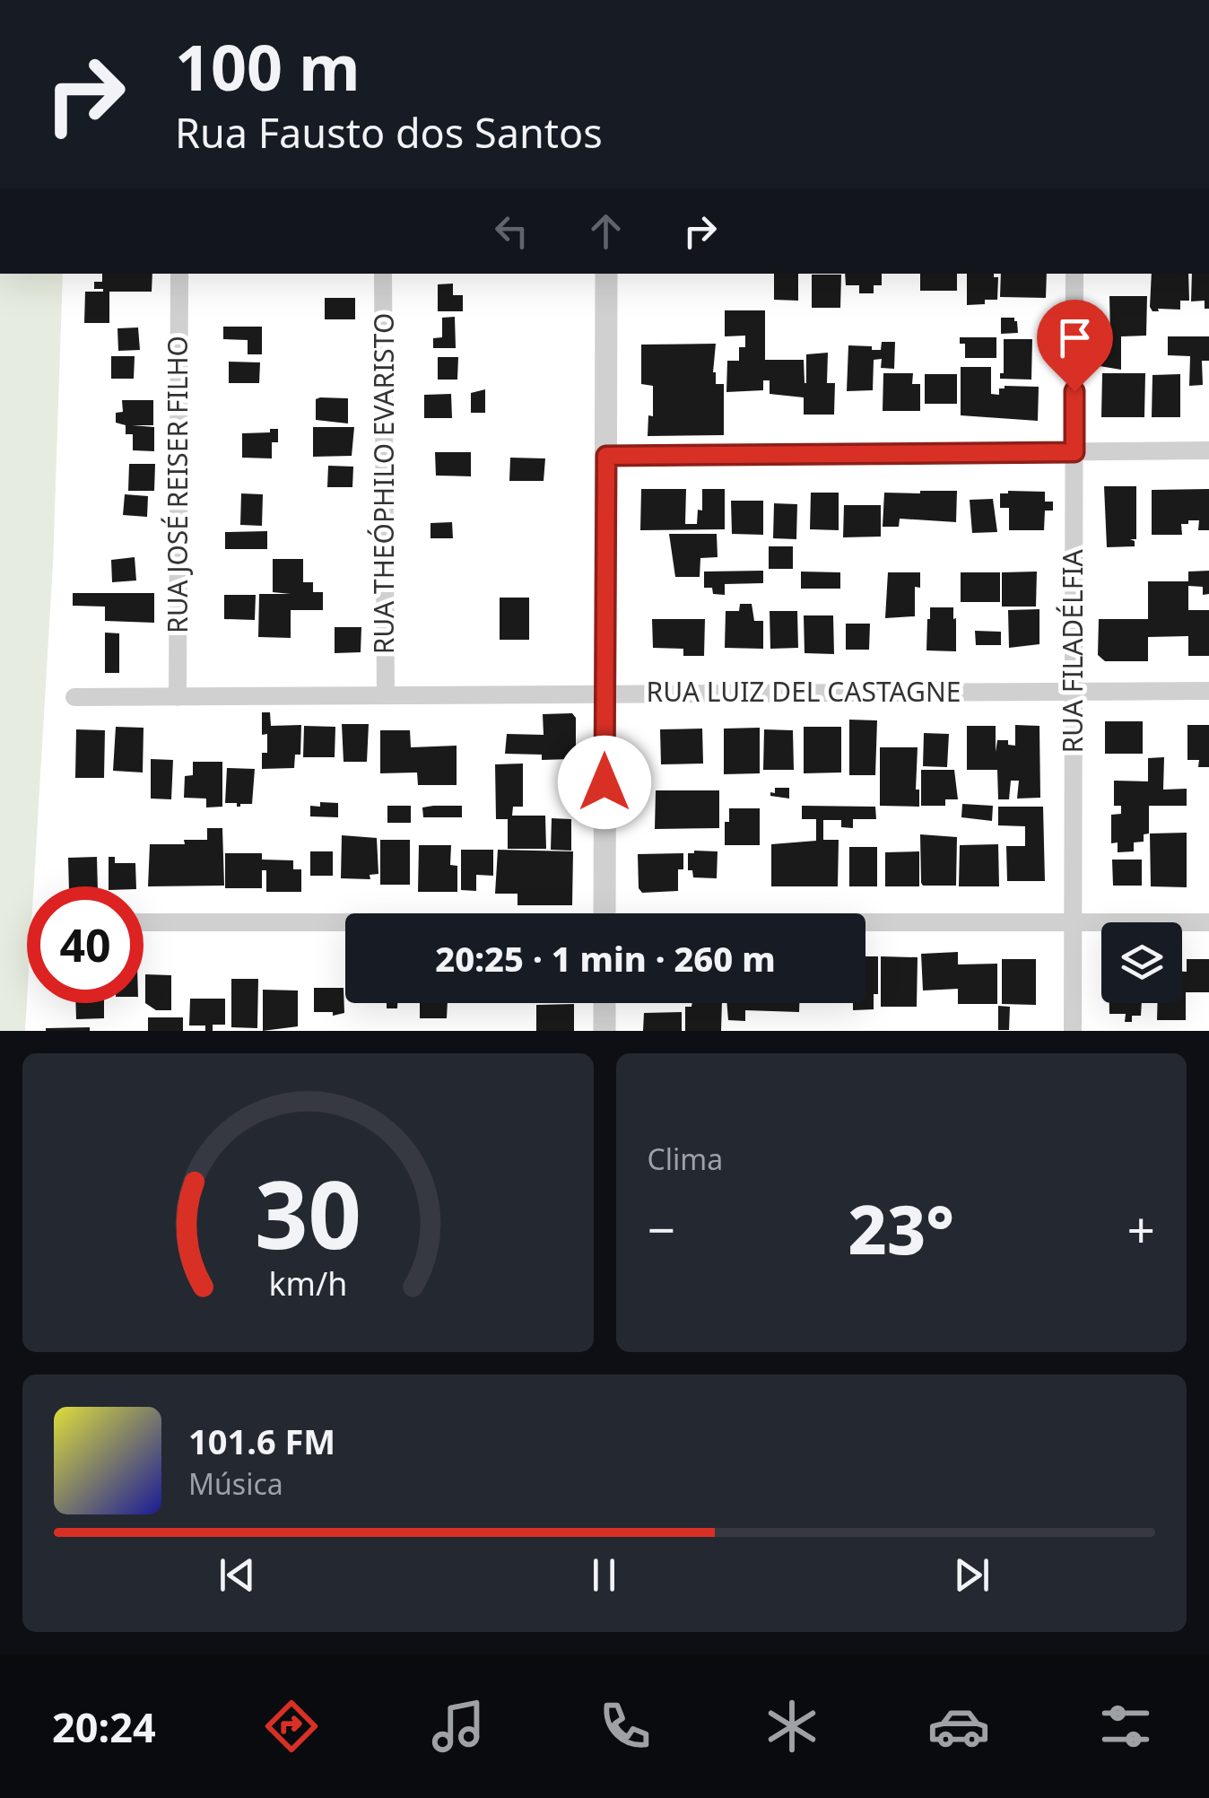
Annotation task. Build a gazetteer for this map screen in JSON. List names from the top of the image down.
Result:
{
  "streets": {
    "street": [
      "RUA THEÓPHILO EVARISTO",
      "RUA JOSÉ REISER FILHO",
      "RUA FILADÉLFIA",
      "RUA LUIZ DEL CASTAGNE"
    ]
  },
  "crossings": [
    ["RUA THEÓPHILO EVARISTO", "RUA LUIZ DEL CASTAGNE"],
    ["RUA JOSÉ REISER FILHO", "RUA LUIZ DEL CASTAGNE"],
    ["RUA FILADÉLFIA", "RUA LUIZ DEL CASTAGNE"]
  ],
  "page": {
    "turn": ["100 m", "Rua Fausto dos Santos"],
    "limit": "40",
    "trip": "20:25 · 1 min · 260 m",
    "tile": "Clima",
    "heat": ["−", "23°", "+"],
    "song": ["101.6 FM", "Música"],
    "tabs": "20:24",
    "gauge": ["30", "km/h"]
  }
}
